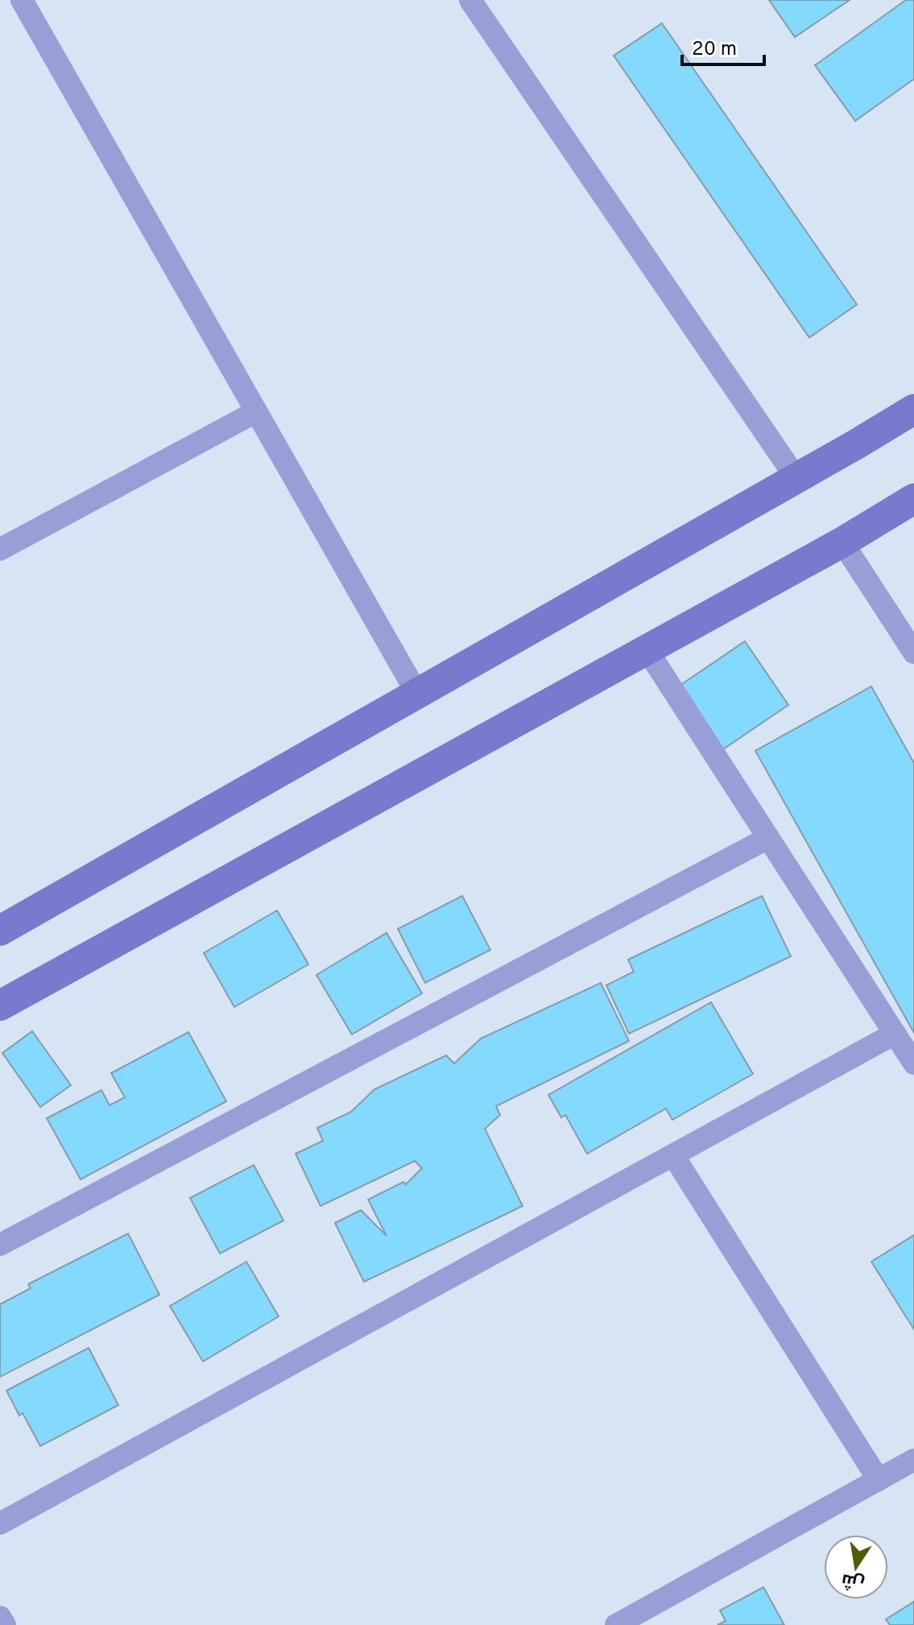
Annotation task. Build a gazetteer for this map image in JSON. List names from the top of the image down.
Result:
{
  "scale_bar": "20 m",
  "north": "bottom"
}
